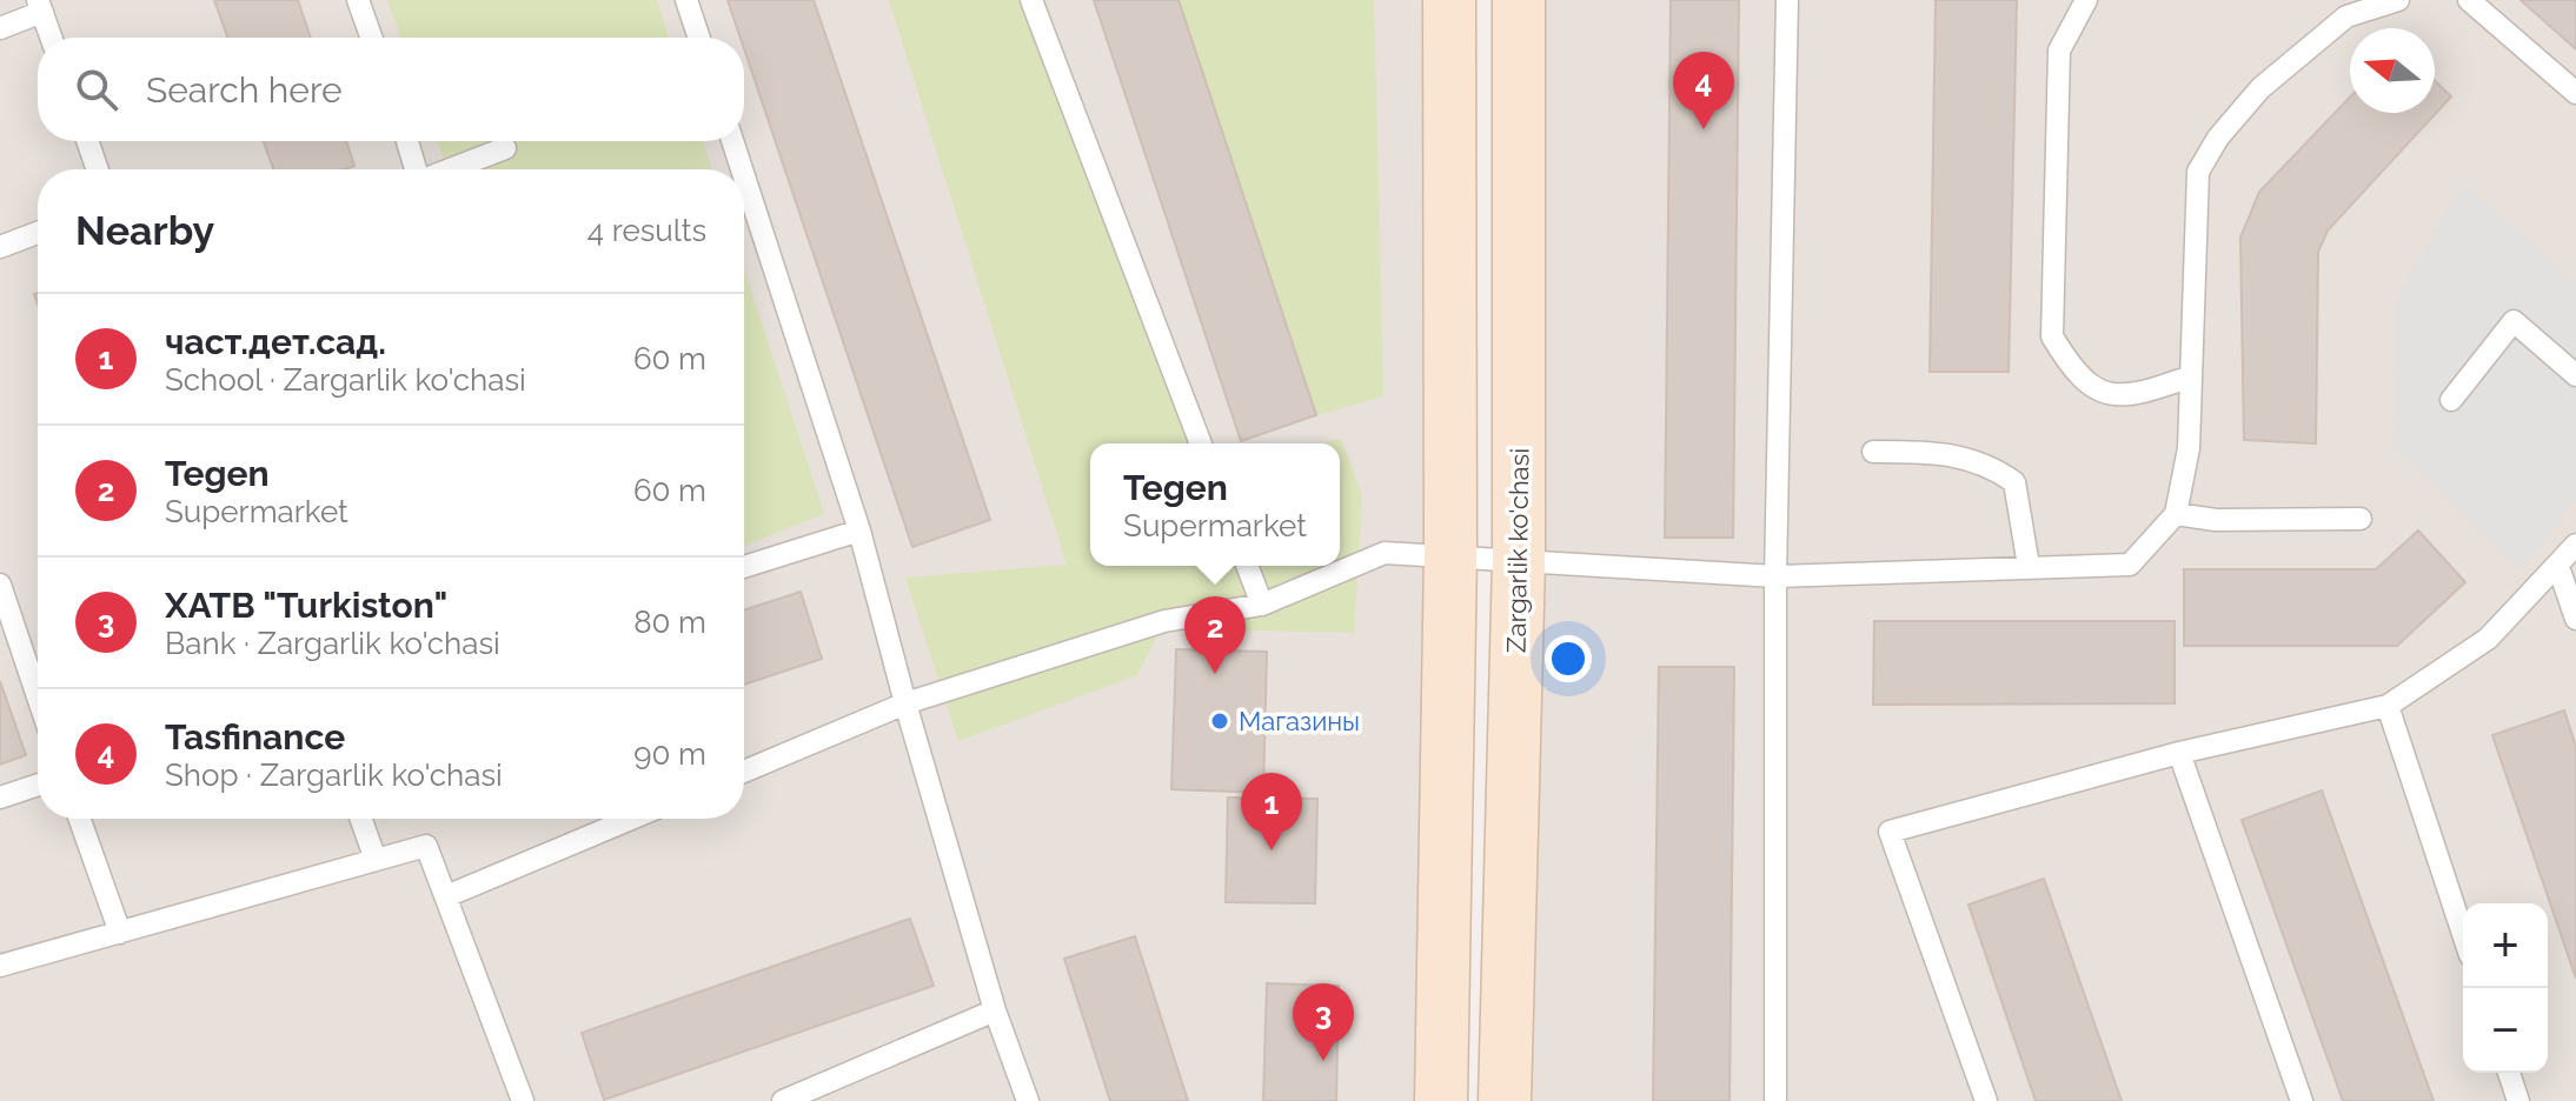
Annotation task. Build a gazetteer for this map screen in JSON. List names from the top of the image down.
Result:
{
  "streets": {
    "main road": ["Zargarlik ko'chasi"]
  },
  "places": ["Магазины"],
  "north": "left",
  "page": {
    "search": "Search here",
    "pins": [
      "4",
      "2",
      "1",
      "3"
    ],
    "heading": ["Nearby", "4 results"],
    "list": [
      {
        "mark": "1",
        "name": "част.дет.сад.",
        "note": "School · Zargarlik ko'chasi",
        "value": "60 m"
      },
      {
        "mark": "2",
        "name": "Tegen",
        "note": "Supermarket",
        "value": "60 m"
      },
      {
        "mark": "3",
        "name": "XATB \"Turkiston\"",
        "note": "Bank · Zargarlik ko'chasi",
        "value": "80 m"
      },
      {
        "mark": "4",
        "name": "Tasfinance",
        "note": "Shop · Zargarlik ko'chasi",
        "value": "90 m"
      }
    ],
    "popup": ["Tegen", "Supermarket"],
    "map_buttons": ["+", "−"]
  }
}
